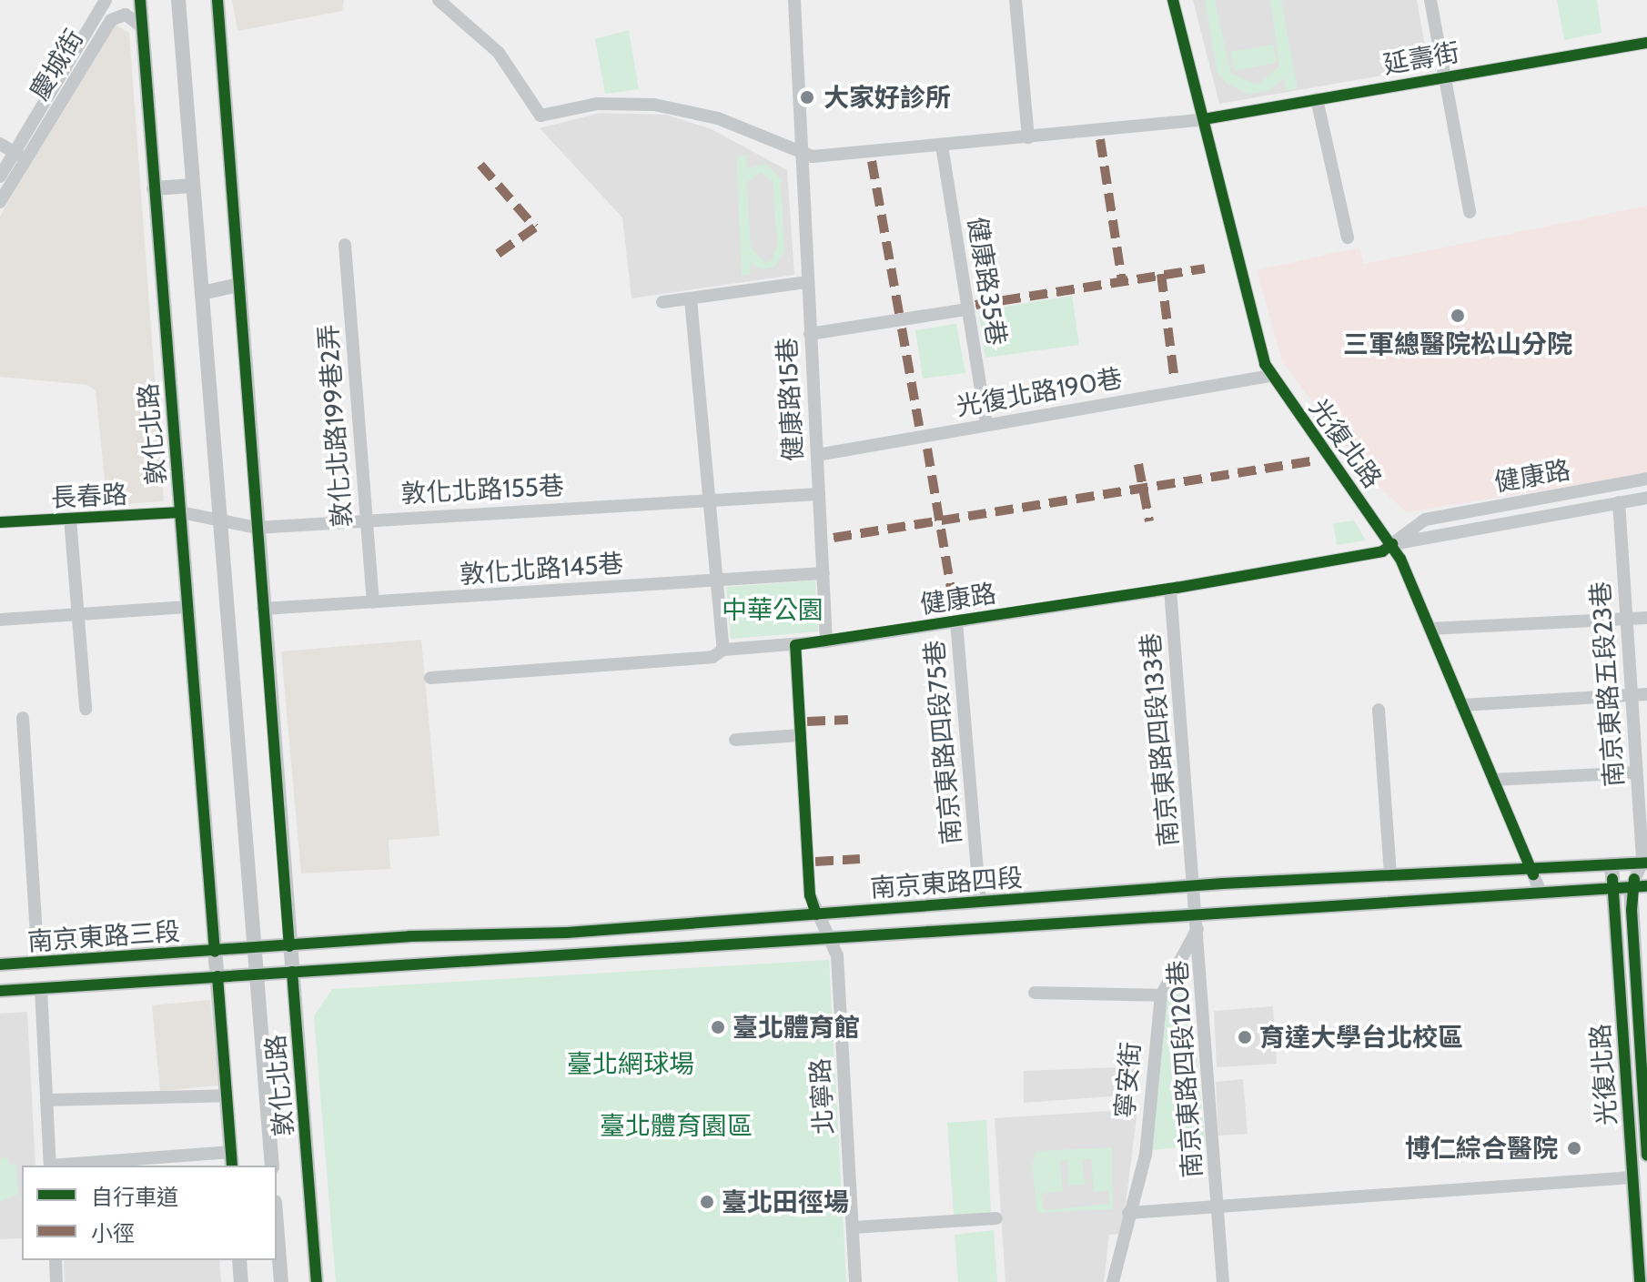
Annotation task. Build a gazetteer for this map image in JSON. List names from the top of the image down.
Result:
{
  "streets": {
    "main road": [
      "敦化北路",
      "光復北路",
      "南京東路四段",
      "南京東路三段"
    ],
    "street": [
      "延壽街",
      "慶城街",
      "健康路35巷",
      "光復北路190巷",
      "健康路15巷",
      "敦化北路199巷2弄",
      "健康路",
      "敦化北路155巷",
      "長春路",
      "敦化北路145巷",
      "南京東路五段23巷",
      "南京東路四段133巷",
      "南京東路四段75巷",
      "南京東路四段120巷",
      "寧安街",
      "北寧路"
    ]
  },
  "crossings": [
    ["延壽街", "健康路35巷"],
    ["延壽街", "健康路15巷"],
    ["延壽街", "光復北路"],
    ["慶城街", "敦化北路"],
    ["健康路35巷", "光復北路190巷"],
    ["光復北路190巷", "健康路15巷"],
    ["光復北路190巷", "光復北路"],
    ["健康路15巷", "健康路"],
    ["健康路15巷", "敦化北路155巷"],
    ["健康路15巷", "敦化北路145巷"],
    ["敦化北路199巷2弄", "敦化北路155巷"],
    ["敦化北路199巷2弄", "敦化北路145巷"],
    ["敦化北路", "敦化北路155巷"],
    ["敦化北路", "長春路"],
    ["敦化北路", "敦化北路145巷"],
    ["敦化北路", "南京東路四段"],
    ["敦化北路", "南京東路三段"],
    ["光復北路", "健康路"],
    ["光復北路", "南京東路五段23巷"],
    ["光復北路", "南京東路四段"],
    ["健康路", "南京東路五段23巷"],
    ["健康路", "南京東路四段133巷"],
    ["健康路", "南京東路四段75巷"],
    ["敦化北路155巷", "長春路"],
    ["南京東路五段23巷", "南京東路四段"],
    ["南京東路四段133巷", "南京東路四段"],
    ["南京東路四段75巷", "南京東路四段"],
    ["南京東路四段", "南京東路三段"],
    ["南京東路四段", "南京東路四段120巷"],
    ["南京東路四段", "寧安街"],
    ["南京東路四段", "北寧路"],
    ["南京東路四段120巷", "寧安街"]
  ],
  "parks": ["中華公園", "臺北網球場", "臺北體育園區"],
  "places": [
    "大家好診所",
    "三軍總醫院松山分院",
    "臺北體育館",
    "育達大學台北校區",
    "博仁綜合醫院",
    "臺北田徑場"
  ],
  "legend": ["自行車道", "小徑"]
}
